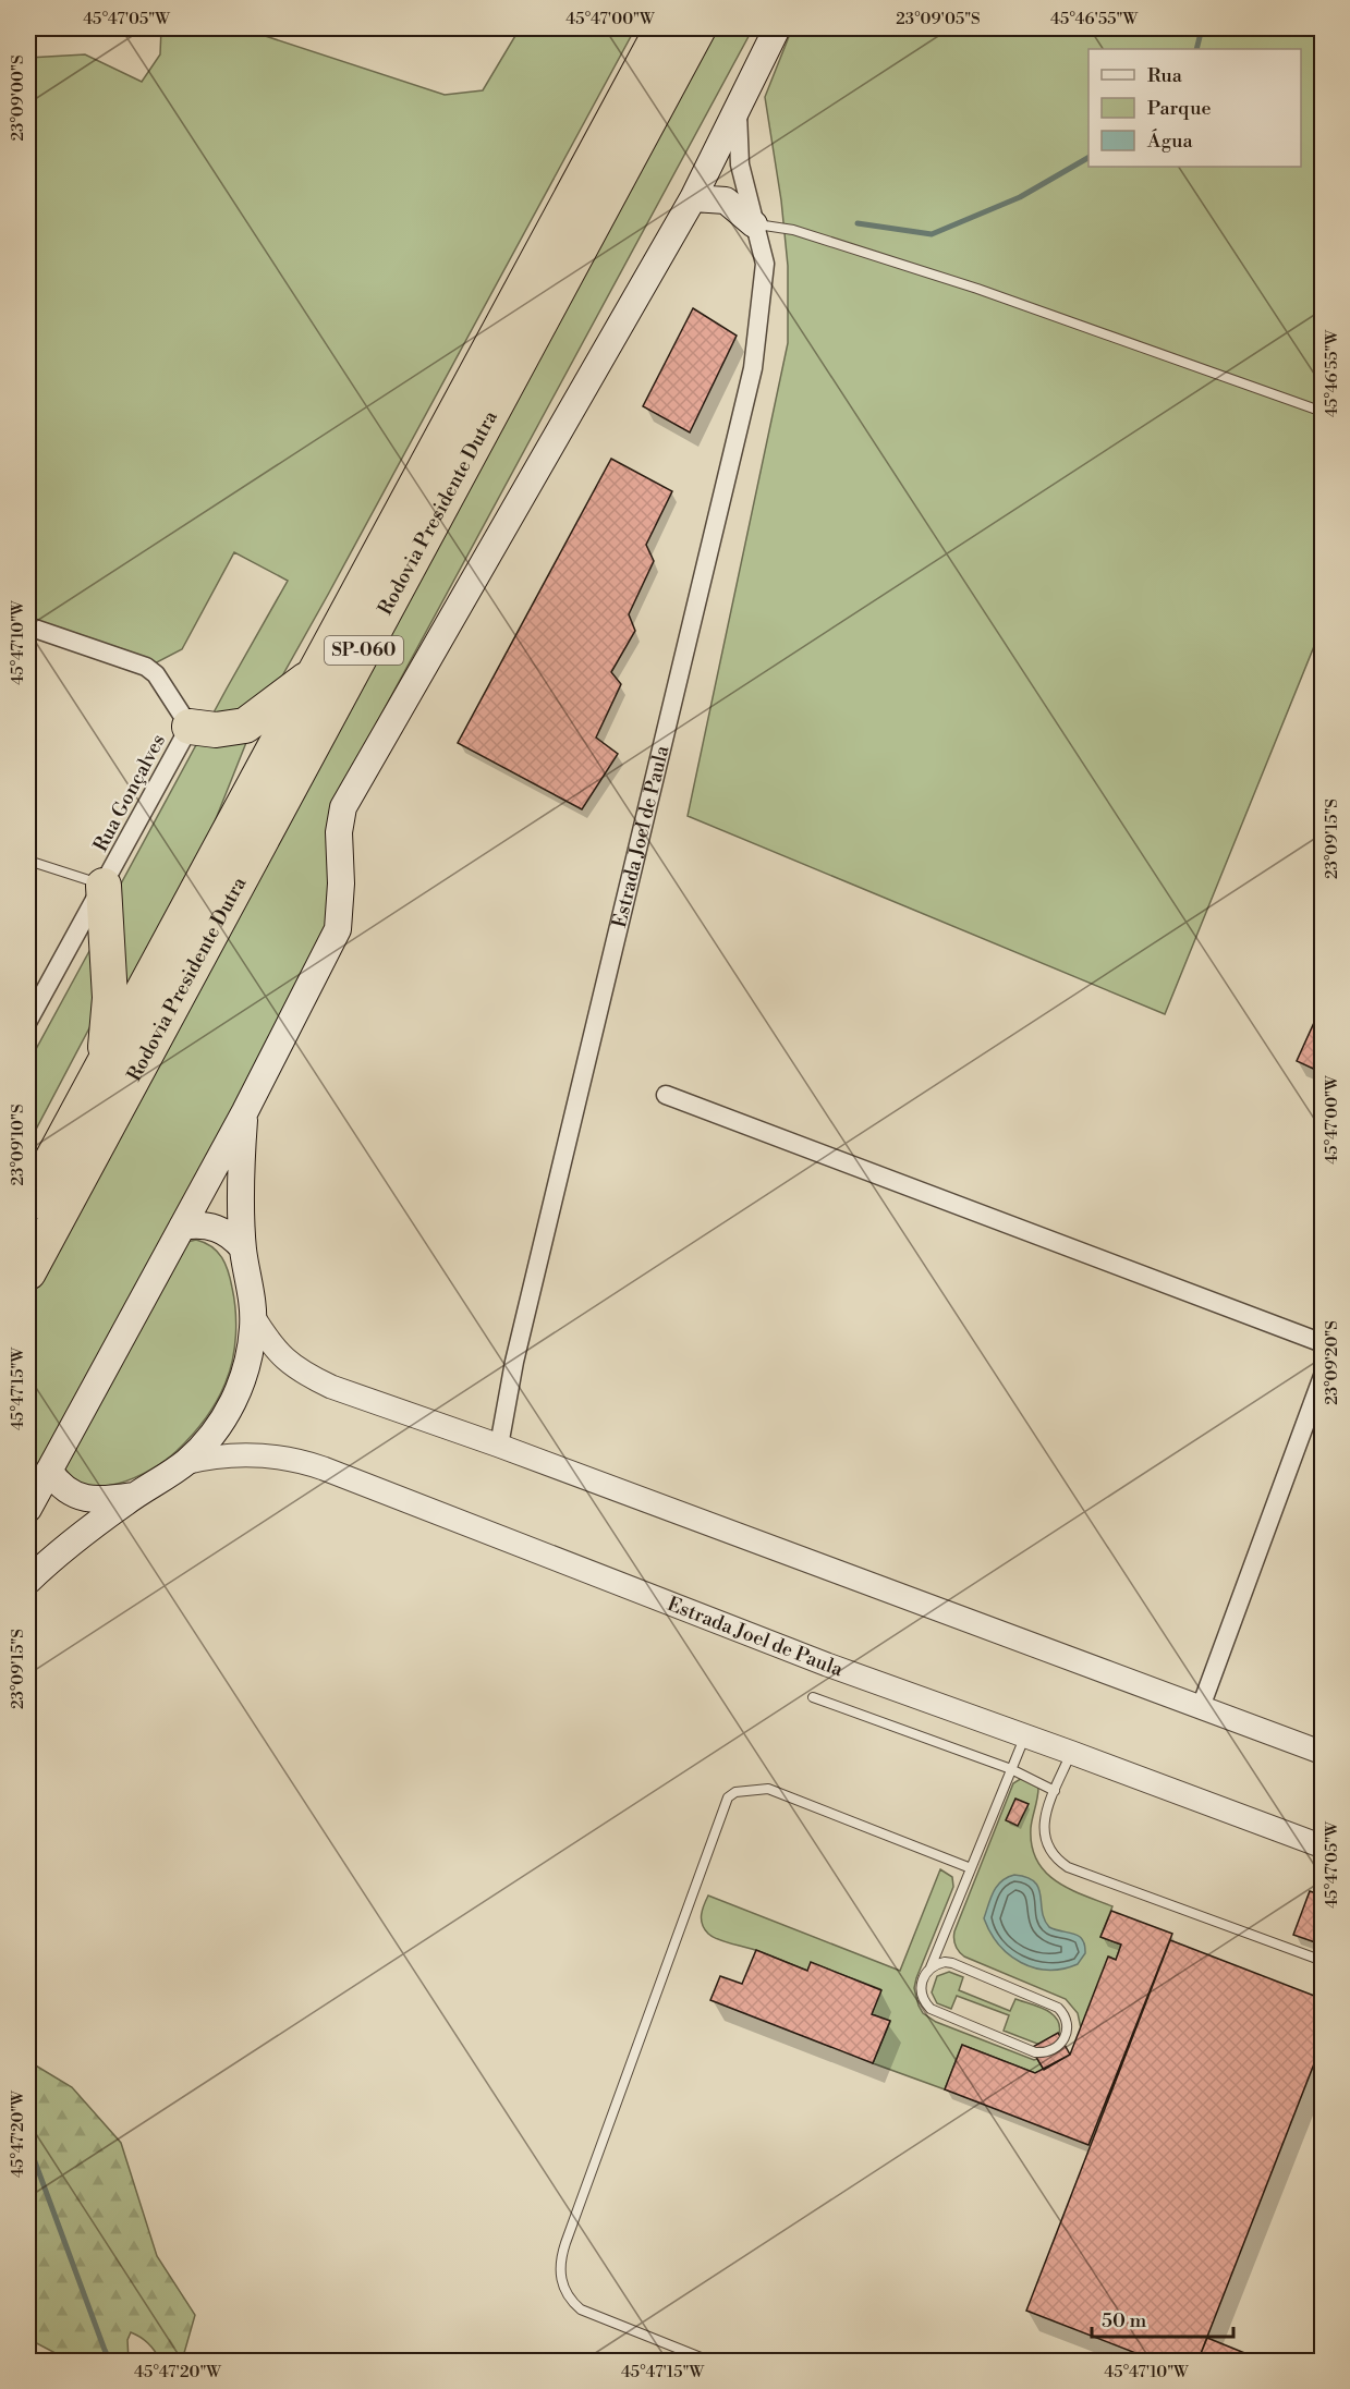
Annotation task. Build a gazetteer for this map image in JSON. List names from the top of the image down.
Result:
{
  "streets": {
    "highway": ["Rodovia Presidente Dutra", "SP-060"],
    "street": ["Rua Gonçalves", "Estrada Joel de Paula"]
  },
  "legend": ["Rua", "Parque", "Água"],
  "scale_bar": "50 m",
  "coordinates": [
    "45°47'05\"W",
    "45°47'00\"W",
    "23°09'05\"S",
    "45°46'55\"W",
    "23°09'00\"S",
    "45°47'10\"W",
    "23°09'15\"S",
    "23°09'10\"S",
    "23°09'20\"S",
    "45°47'15\"W",
    "45°47'20\"W"
  ]
}
